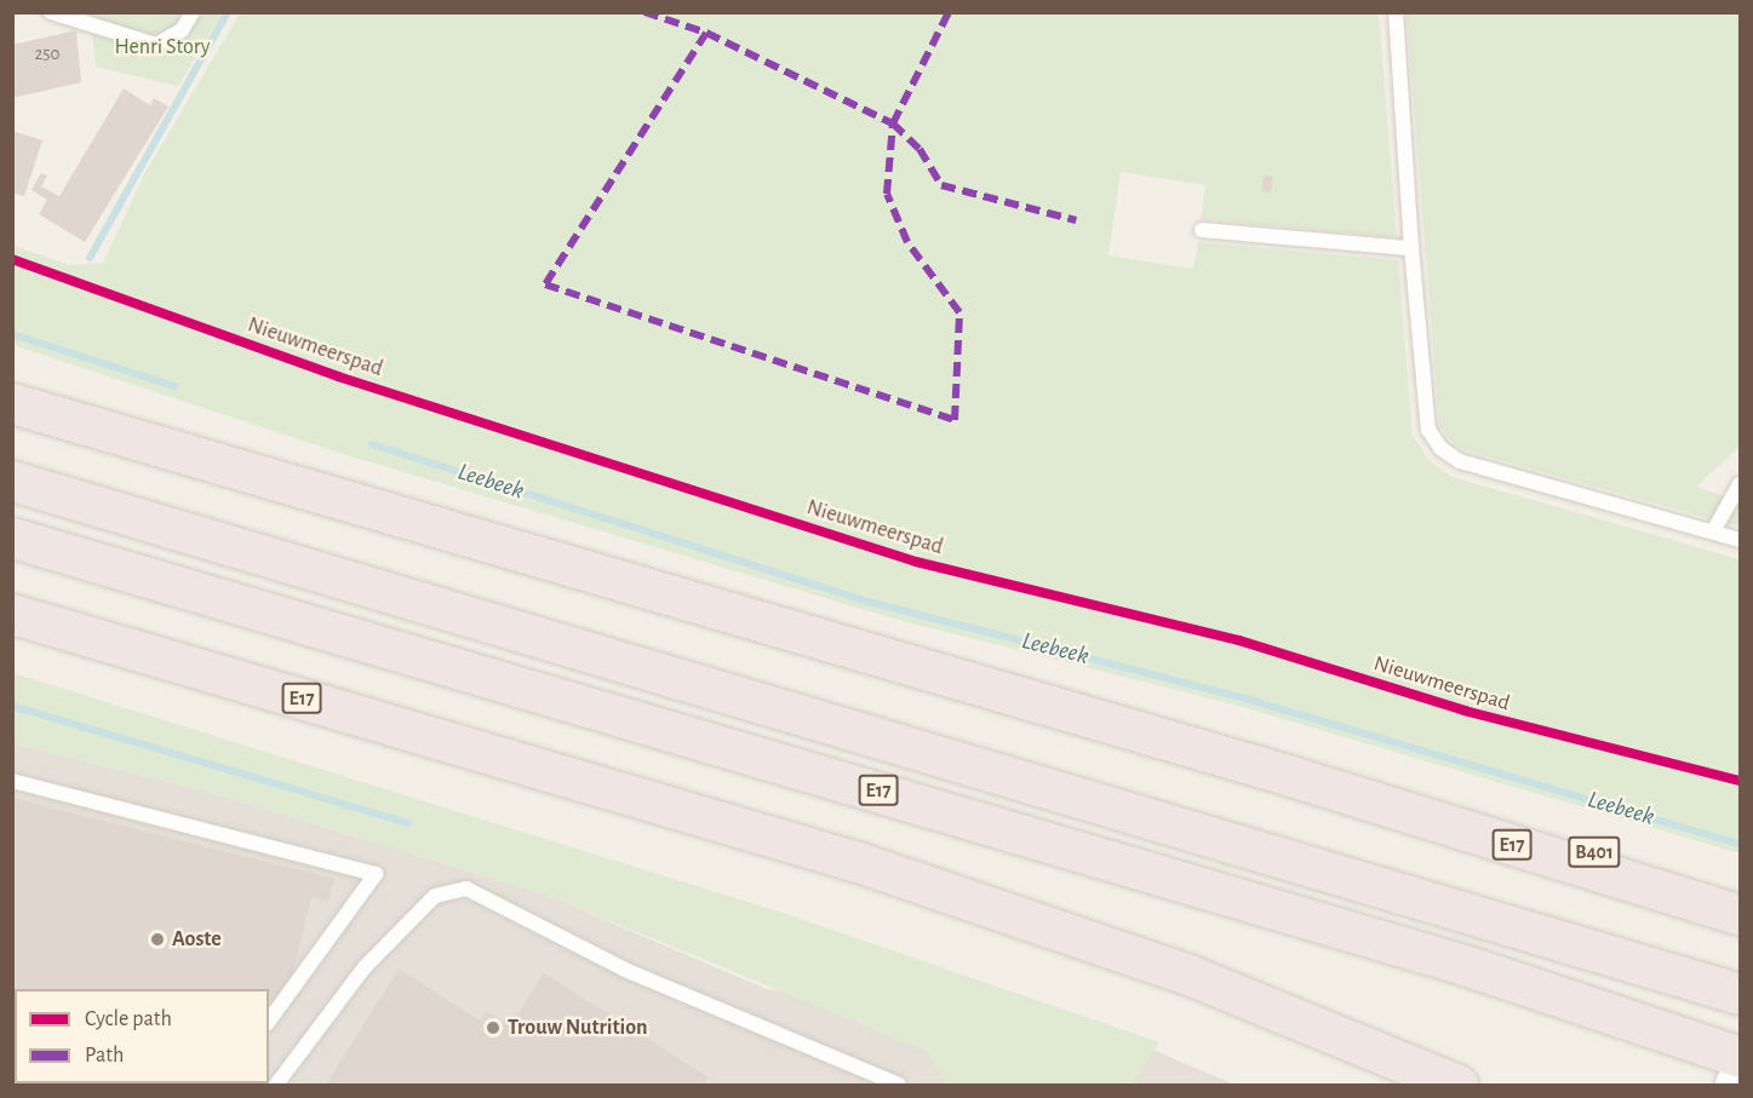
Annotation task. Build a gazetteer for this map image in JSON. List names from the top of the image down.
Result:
{
  "streets": {
    "highway": ["E17", "B401"],
    "cycle path": ["Nieuwmeerspad"]
  },
  "crossings": [
    ["E17", "B401"]
  ],
  "water": ["Leebeek"],
  "parks": ["Henri Story"],
  "places": ["Aoste", "Trouw Nutrition"],
  "house_numbers": ["250"],
  "legend": ["Cycle path", "Path"]
}
